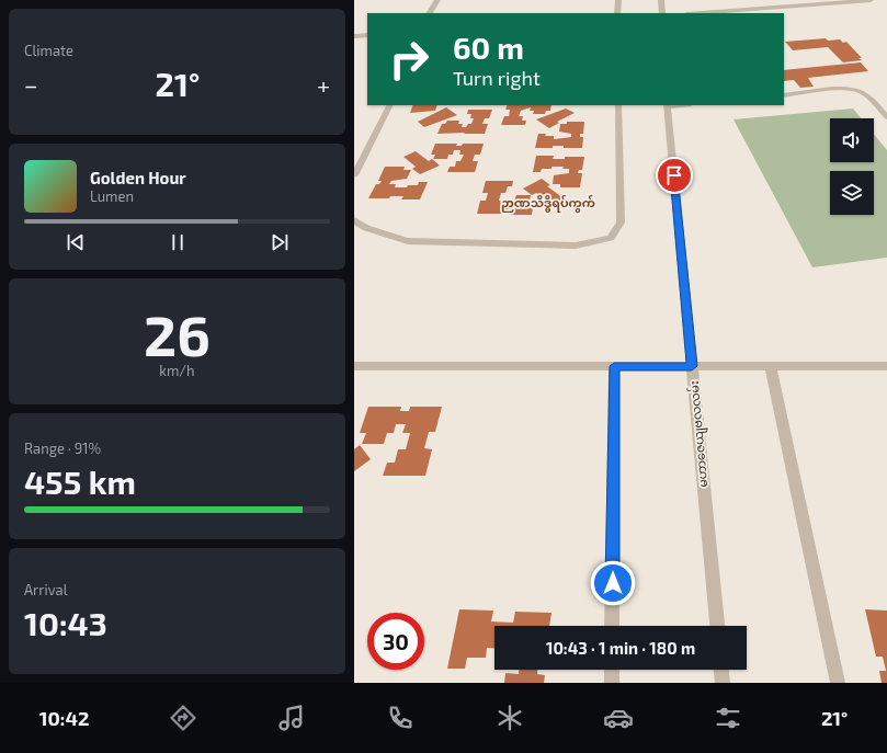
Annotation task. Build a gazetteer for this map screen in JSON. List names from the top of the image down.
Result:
{
  "streets": {
    "street": ["မဟာဇေယျဗလလမ်း"]
  },
  "districts": ["ဉာဏသိဒ္ဓိရပ်ကွက်"],
  "page": {
    "tile": [
      "Climate",
      ["26", "km/h"],
      ["Range · 91%", "455 km"],
      ["Arrival", "10:43"]
    ],
    "turn": ["60 m", "Turn right"],
    "heat": ["−", "21°", "+"],
    "song": ["Golden Hour", "Lumen"],
    "limit": "30",
    "trip": "10:43 · 1 min · 180 m",
    "tabs": ["10:42", "21°"]
  }
}
